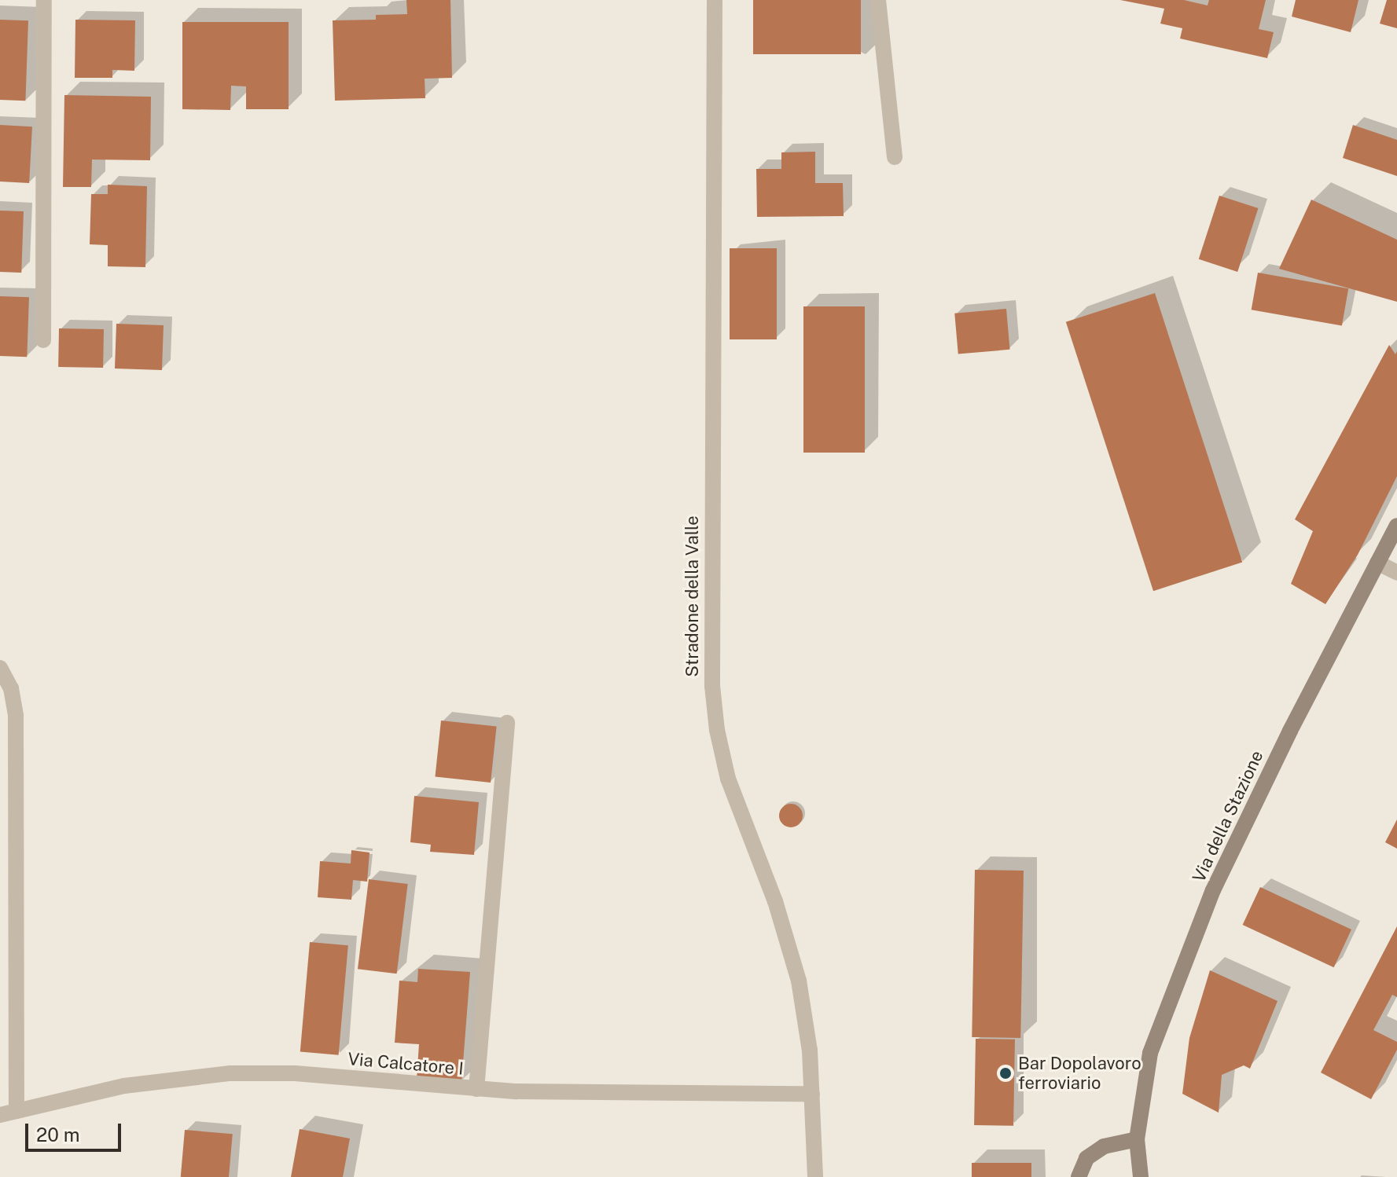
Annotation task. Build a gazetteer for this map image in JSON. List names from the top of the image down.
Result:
{
  "streets": {
    "street": ["Stradone della Valle", "Via della Stazione", "Via Calcatore I"]
  },
  "crossings": [
    ["Stradone della Valle", "Via Calcatore I"]
  ],
  "places": ["Bar Dopolavoro ferroviario"],
  "scale_bar": "20 m"
}
